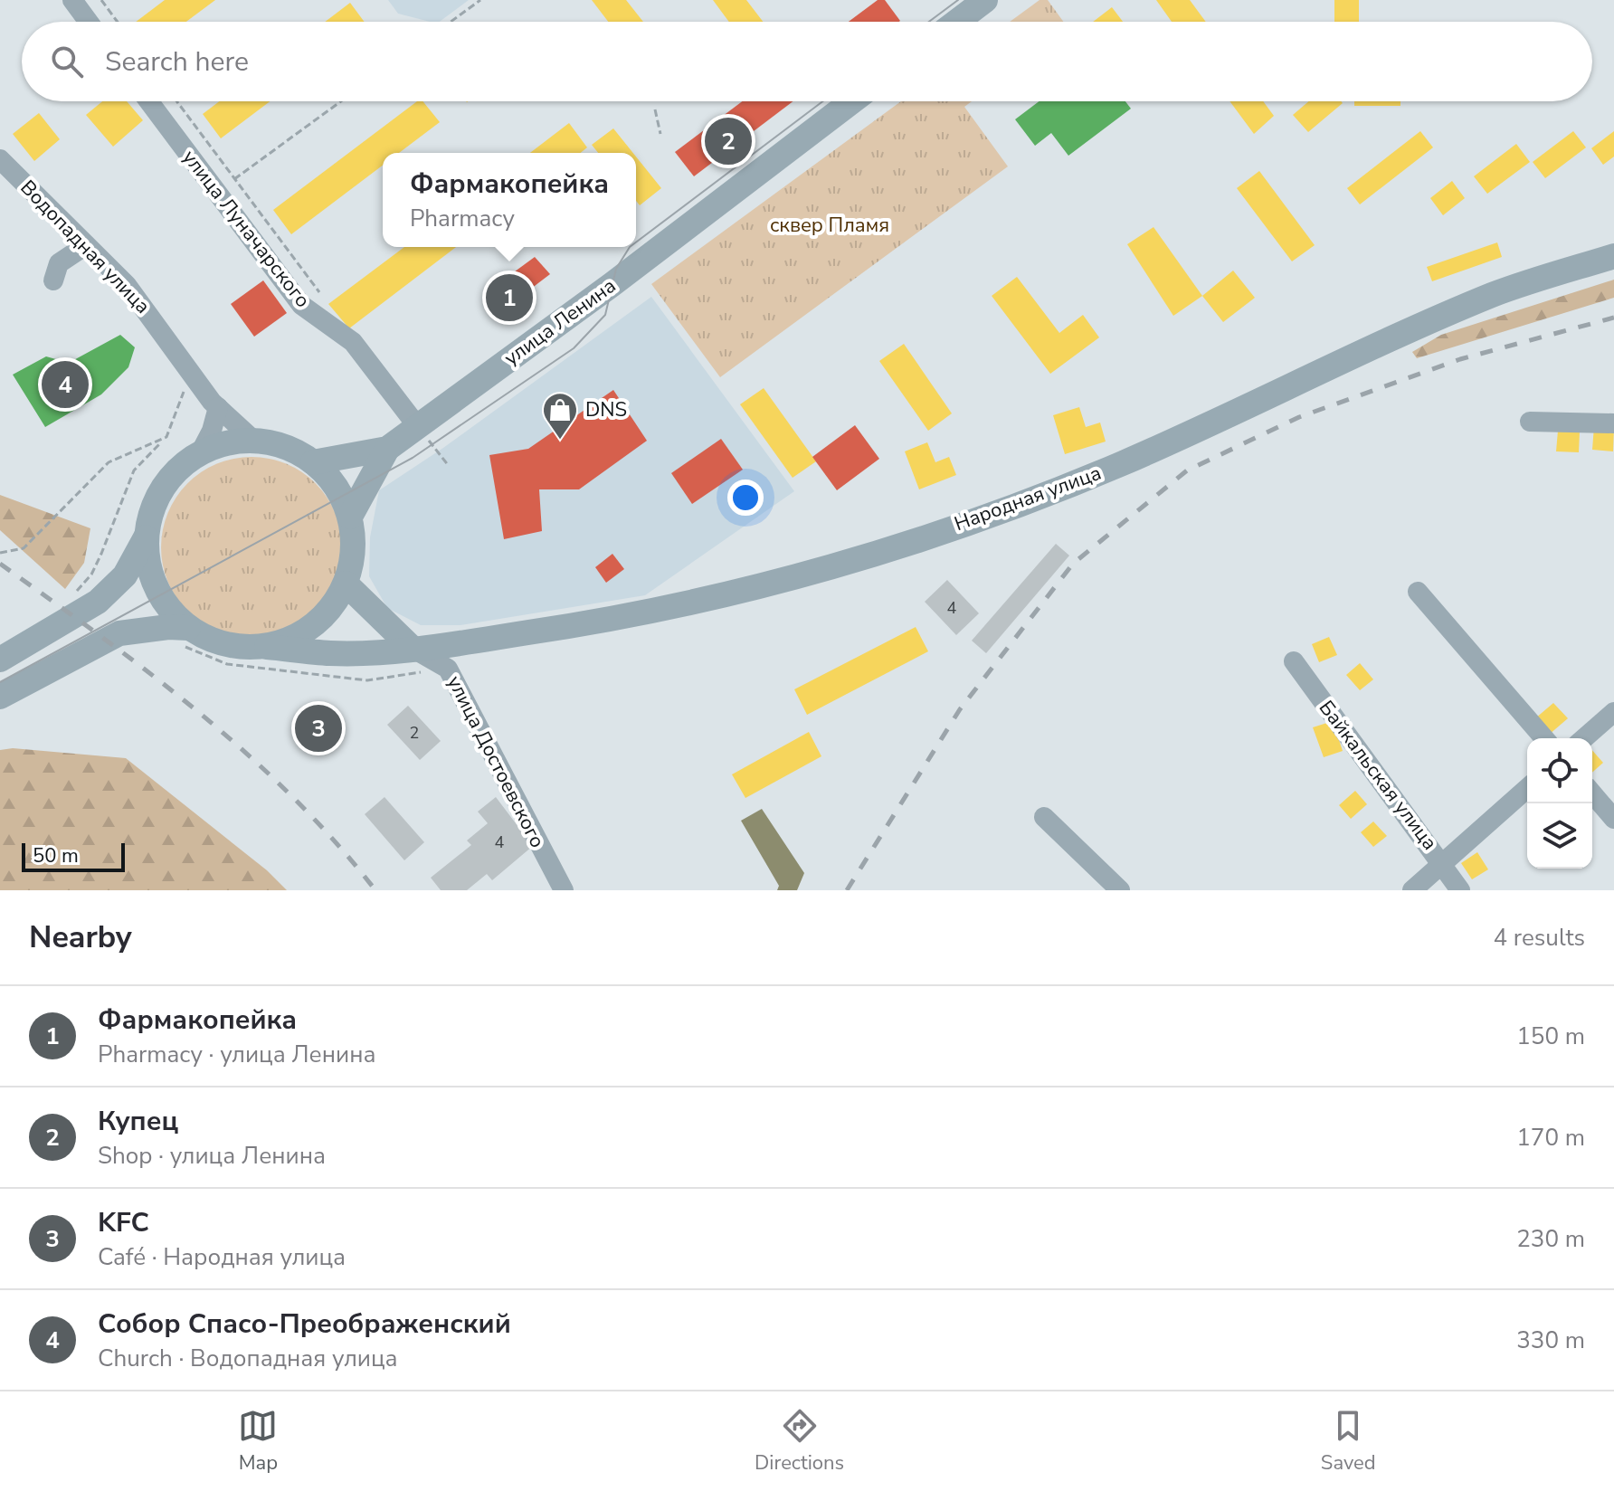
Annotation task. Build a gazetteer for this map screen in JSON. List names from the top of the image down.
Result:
{
  "streets": {
    "main road": ["улица Ленина", "Народная улица"],
    "street": [
      "улица Луначарского",
      "Водопадная улица",
      "улица Достоевского",
      "Байкальская улица"
    ]
  },
  "crossings": [
    ["улица Луначарского", "улица Ленина"],
    ["Водопадная улица", "Народная улица"],
    ["Народная улица", "улица Достоевского"]
  ],
  "parks": ["сквер Пламя"],
  "places": {
    "shop": ["DNS"]
  },
  "house_numbers": ["4", "2", "4"],
  "scale_bar": "50 m",
  "page": {
    "search": "Search here",
    "pins": [
      "2",
      "1",
      "4",
      "3"
    ],
    "popup": ["Фармакопейка", "Pharmacy"],
    "scale": "50 m",
    "heading": ["Nearby", "4 results"],
    "list": [
      {
        "mark": "1",
        "name": "Фармакопейка",
        "note": "Pharmacy · улица Ленина",
        "value": "150 m"
      },
      {
        "mark": "2",
        "name": "Купец",
        "note": "Shop · улица Ленина",
        "value": "170 m"
      },
      {
        "mark": "3",
        "name": "KFC",
        "note": "Café · Народная улица",
        "value": "230 m"
      },
      {
        "mark": "4",
        "name": "Собор Спасо-Преображенский",
        "note": "Church · Водопадная улица",
        "value": "330 m"
      }
    ],
    "nav": ["Map", "Directions", "Saved"]
  }
}
